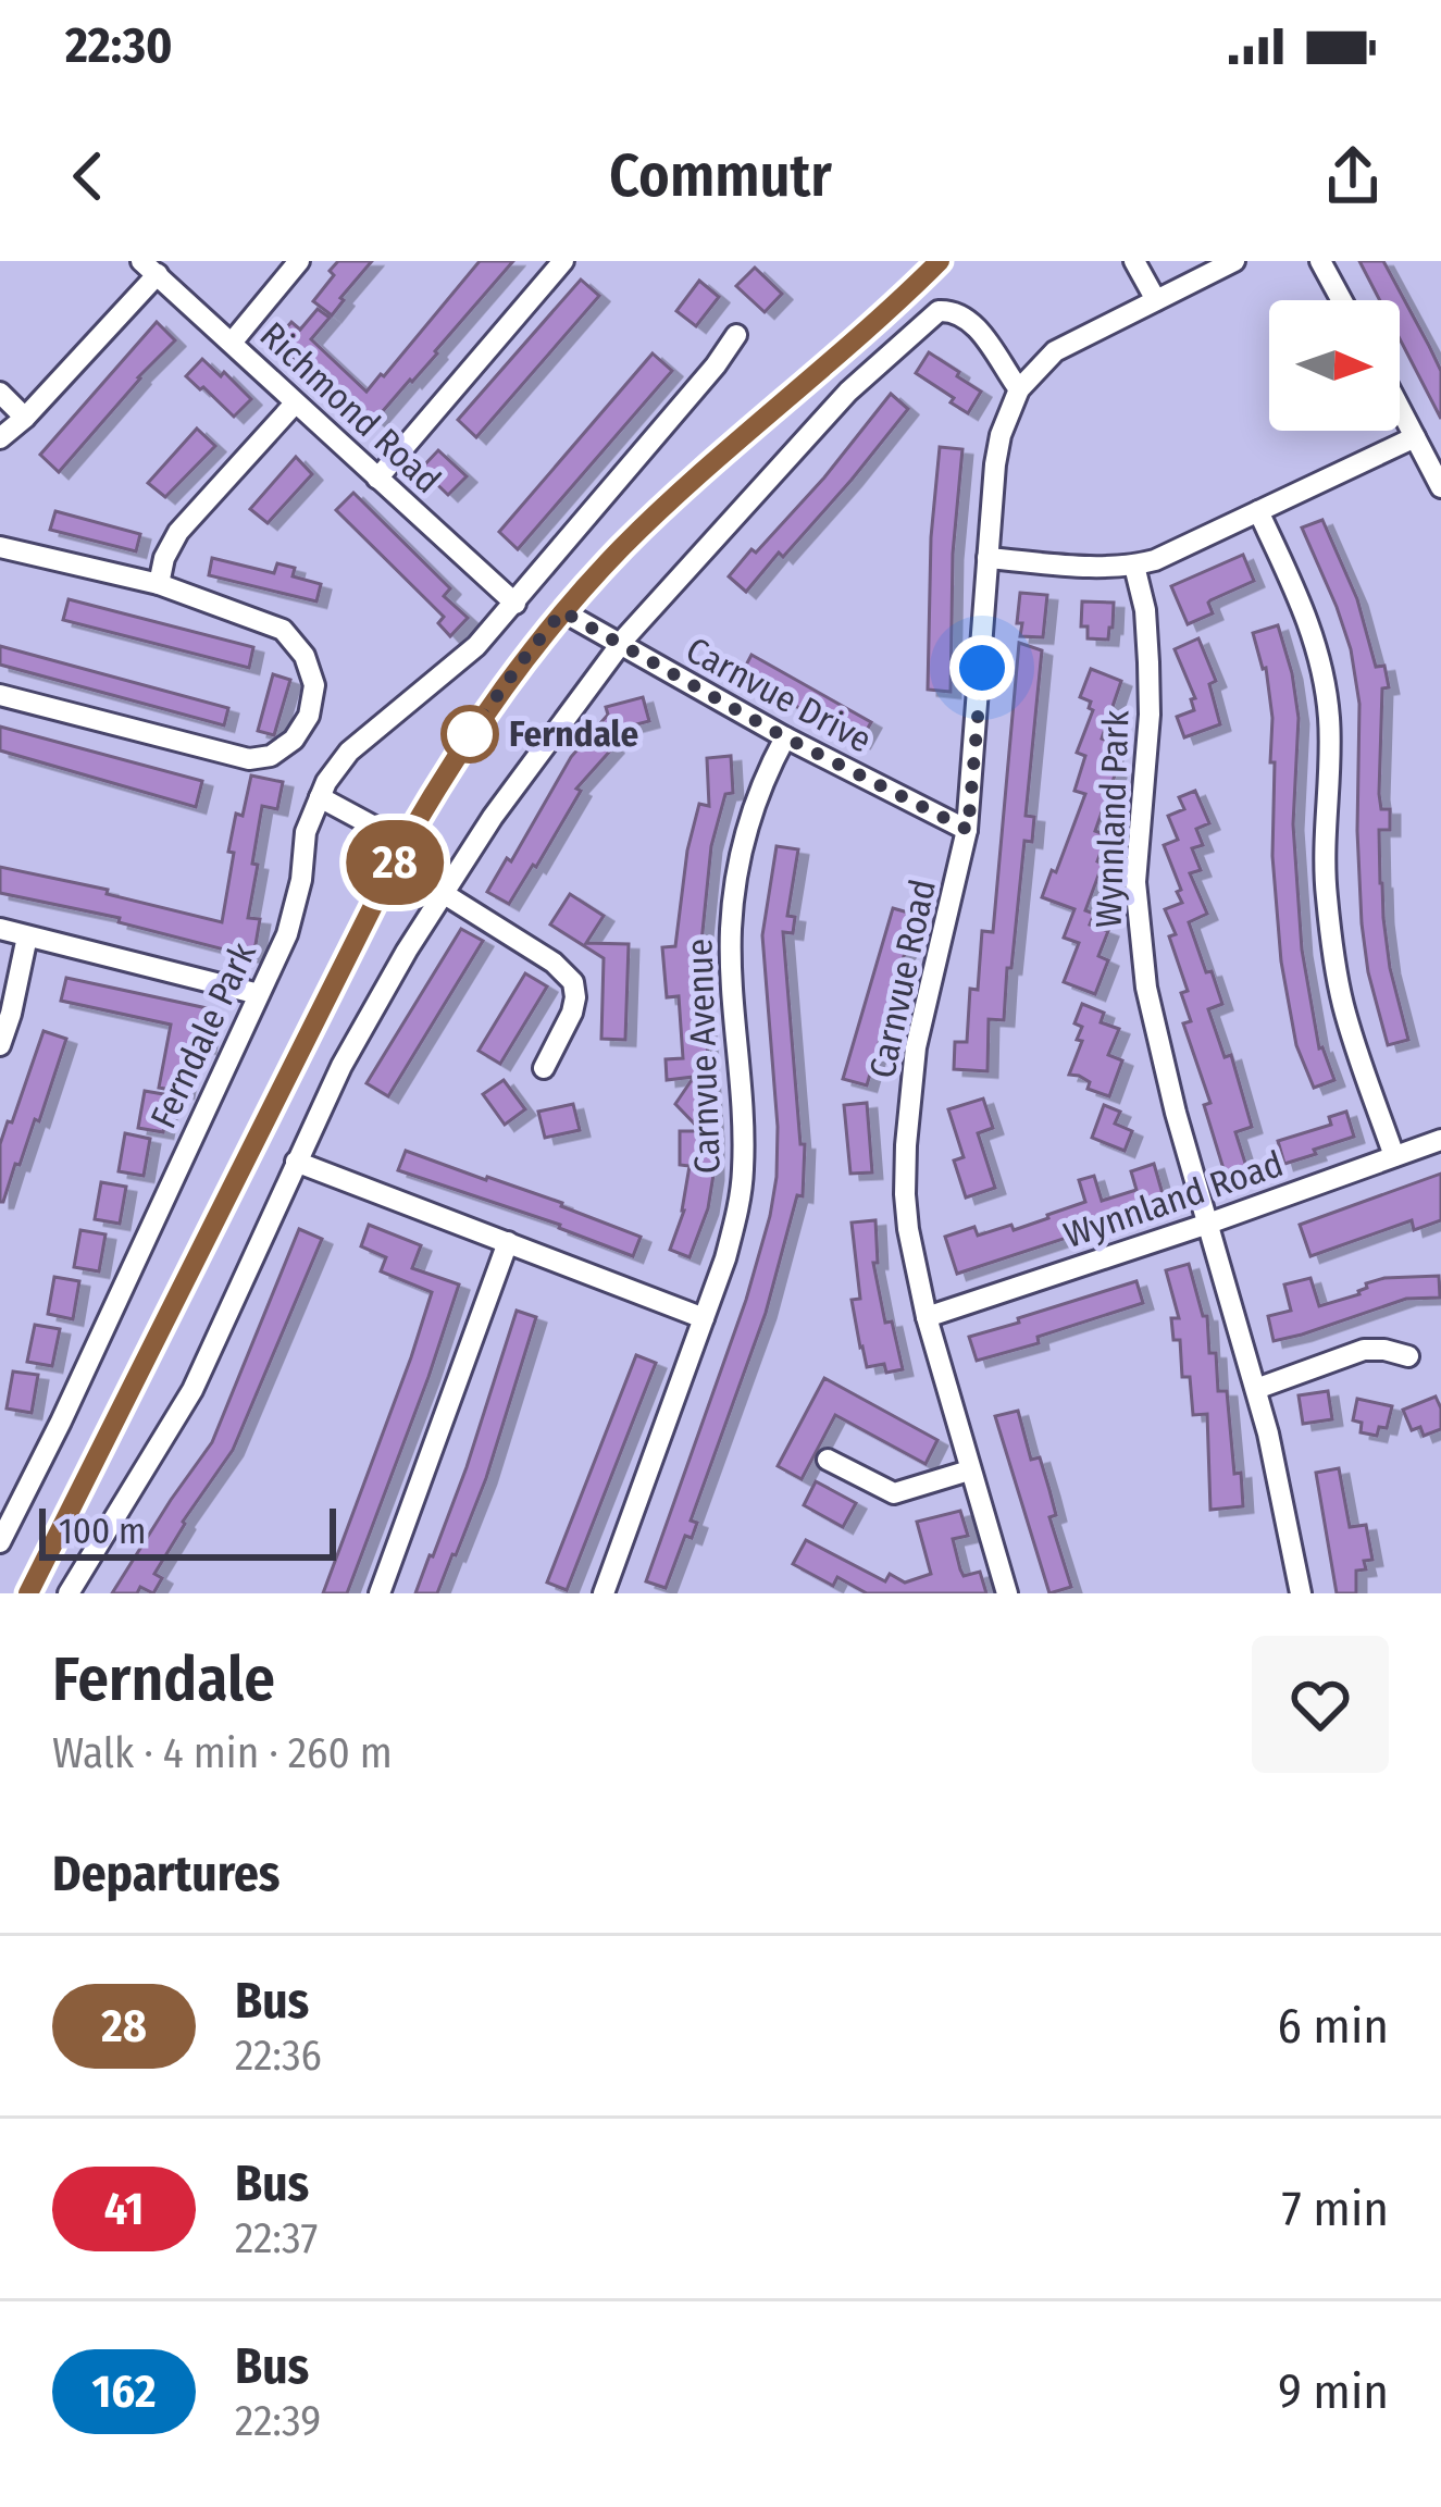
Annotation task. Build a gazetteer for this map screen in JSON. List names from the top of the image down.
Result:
{
  "streets": {
    "street": [
      "Richmond Road",
      "Carnvue Drive",
      "Wynnland Park",
      "Carnvue Road",
      "Ferndale Park",
      "Carnvue Avenue",
      "Wynnland Road"
    ]
  },
  "crossings": [
    ["Richmond Road", "Ferndale Park"],
    ["Carnvue Drive", "Carnvue Road"],
    ["Carnvue Drive", "Carnvue Avenue"],
    ["Wynnland Park", "Wynnland Road"],
    ["Carnvue Road", "Wynnland Road"]
  ],
  "places": ["Ferndale"],
  "lines": ["bus line 28"],
  "scale_bar": "100 m",
  "north": "right",
  "page": {
    "status": "22:30",
    "header": "Commutr",
    "on_map": "28",
    "scale": "100 m",
    "heading": [
      ["Ferndale", "Walk · 4 min · 260 m"],
      "Departures"
    ],
    "list": [
      {
        "mark": "28",
        "name": "Bus",
        "note": "22:36",
        "value": "6 min"
      },
      {
        "mark": "41",
        "name": "Bus",
        "note": "22:37",
        "value": "7 min"
      },
      {
        "mark": "162",
        "name": "Bus",
        "note": "22:39",
        "value": "9 min"
      }
    ]
  }
}
